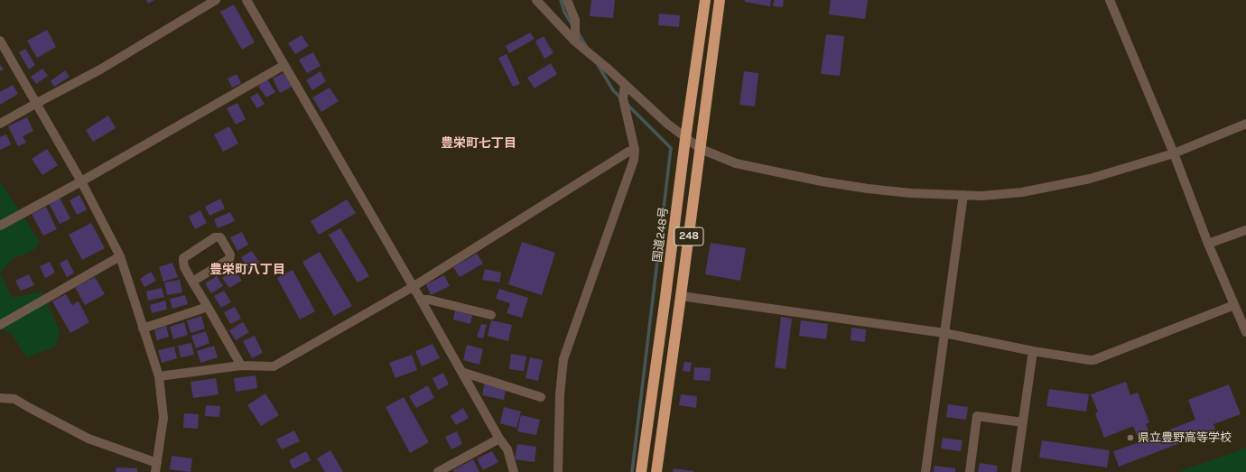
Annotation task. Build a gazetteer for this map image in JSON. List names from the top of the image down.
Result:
{
  "streets": {
    "highway": ["国道248号", "248"]
  },
  "districts": ["豊栄町七丁目", "豊栄町八丁目"],
  "places": ["県立豊野高等学校"]
}
